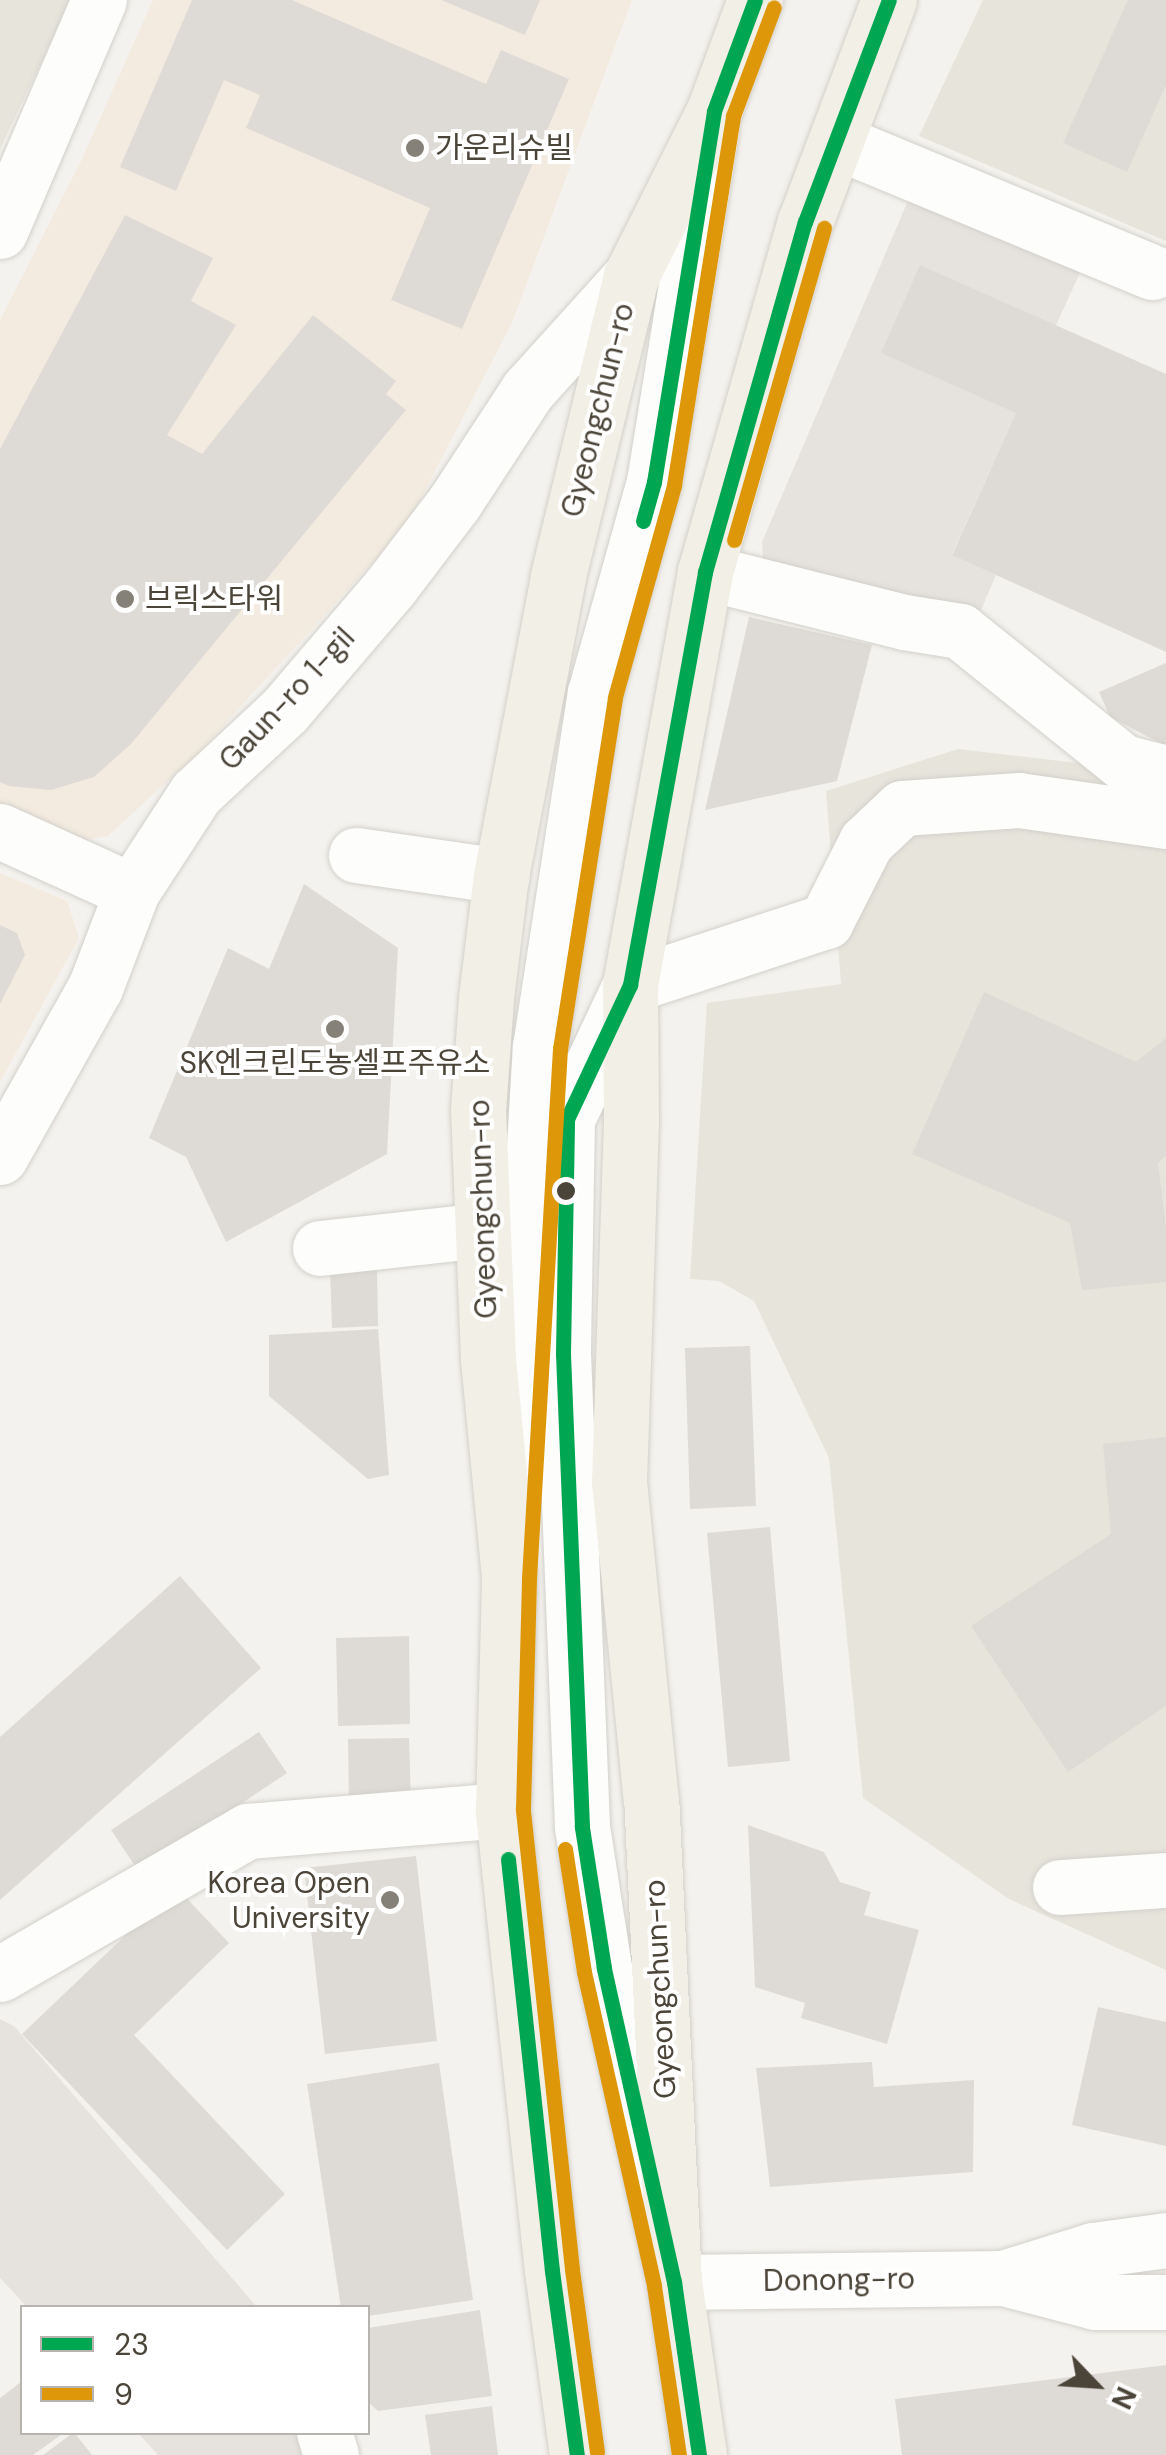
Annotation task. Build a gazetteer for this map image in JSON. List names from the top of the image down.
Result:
{
  "streets": {
    "main road": ["Gyeongchun-ro"],
    "street": ["Gaun-ro 1-gil", "Donong-ro"]
  },
  "crossings": [
    ["Gyeongchun-ro", "Gaun-ro 1-gil"],
    ["Gyeongchun-ro", "Donong-ro"]
  ],
  "places": [
    "가운리슈빌",
    "브릭스타워",
    "SK엔크린도농셀프주유소",
    "Korea Open University"
  ],
  "lines": ["transit line 23", "transit line 9"],
  "legend": ["23", "9"],
  "north": "bottom right"
}
